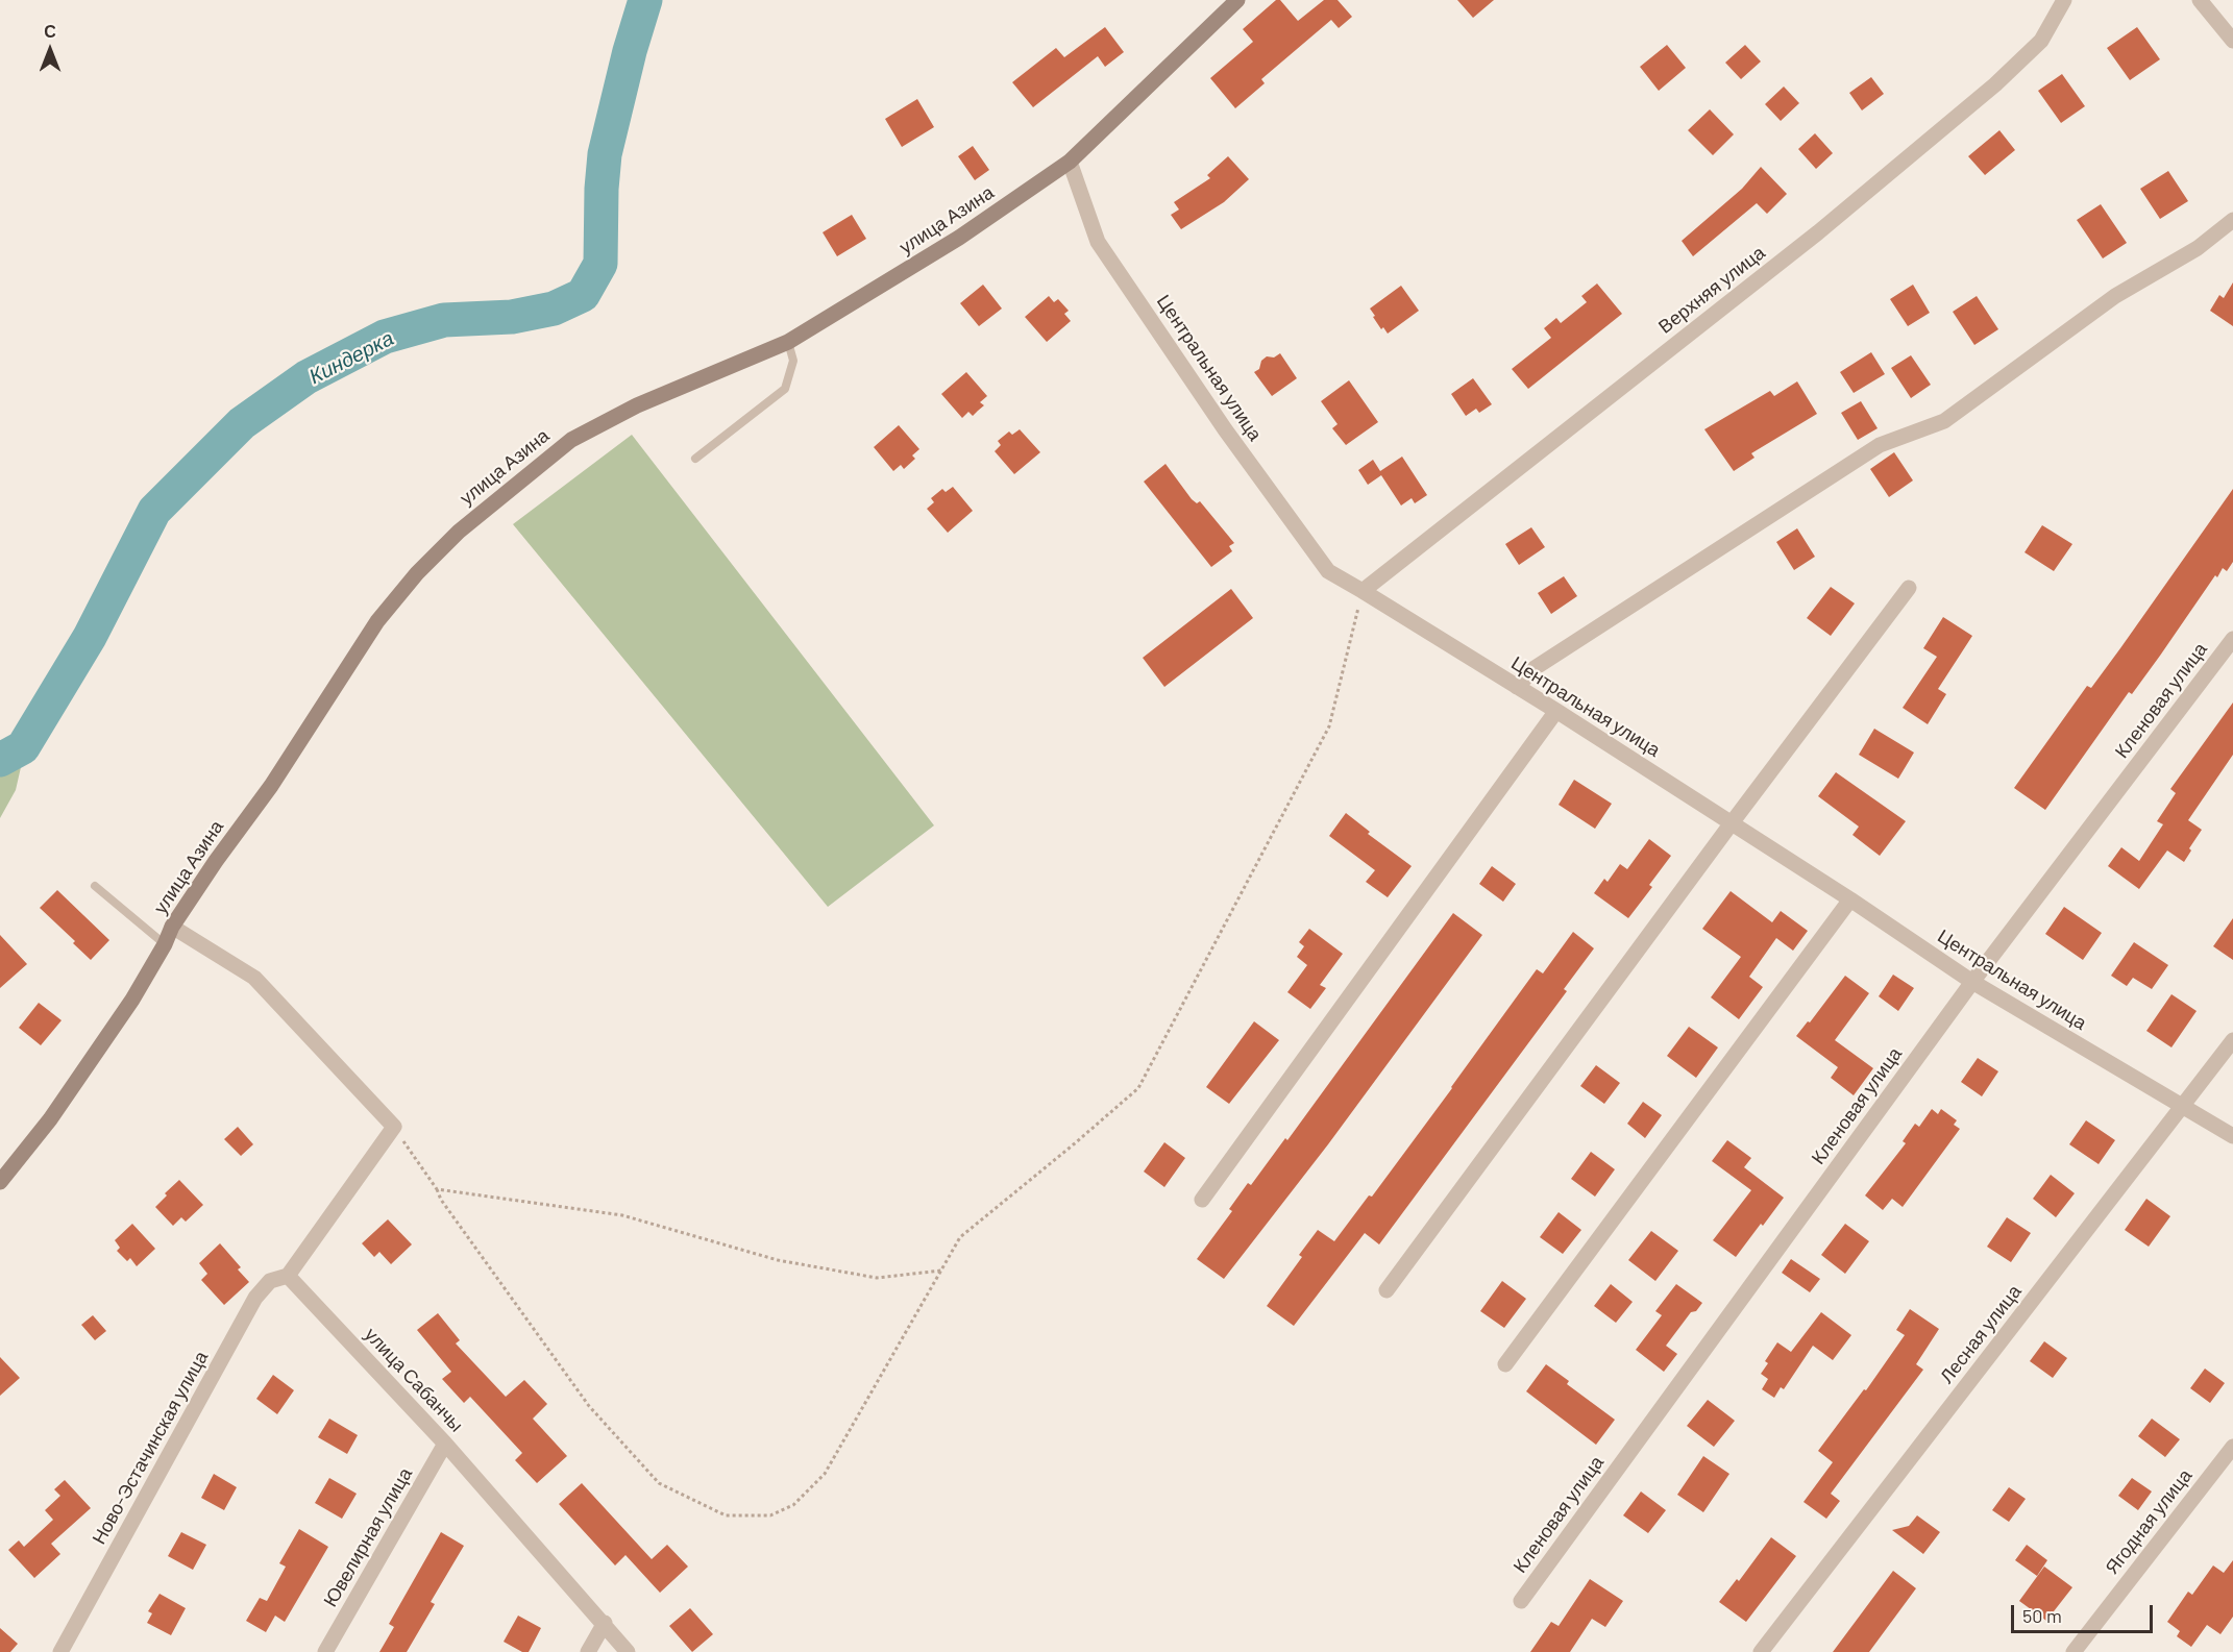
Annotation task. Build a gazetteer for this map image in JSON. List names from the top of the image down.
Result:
{
  "streets": {
    "street": [
      "улица Азина",
      "Верхняя улица",
      "Центральная улица",
      "Кленовая улица",
      "Лесная улица",
      "улица Сабанчы",
      "Ново-Эстачинская улица",
      "Ягодная улица",
      "Ювелирная улица"
    ]
  },
  "crossings": [
    ["улица Азина", "Центральная улица"],
    ["Верхняя улица", "Центральная улица"],
    ["Центральная улица", "Кленовая улица"],
    ["Центральная улица", "Лесная улица"],
    ["улица Сабанчы", "Ново-Эстачинская улица"],
    ["улица Сабанчы", "Ювелирная улица"]
  ],
  "water": ["Киндерка"],
  "scale_bar": "50 m",
  "north": "top"
}
